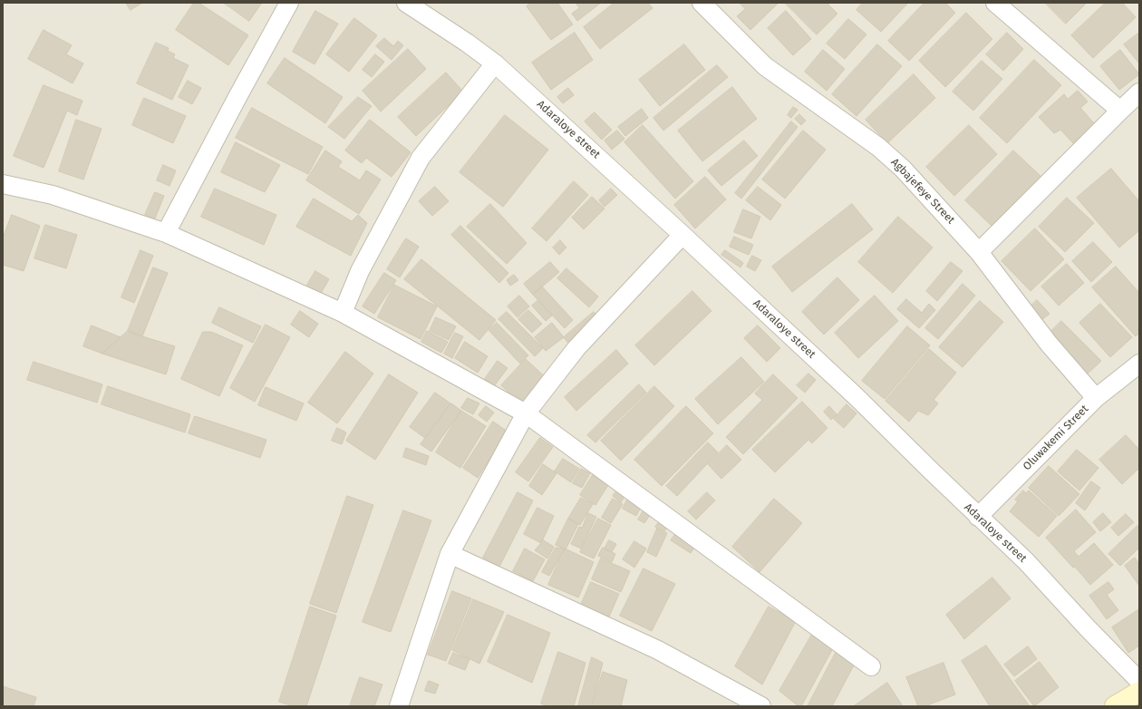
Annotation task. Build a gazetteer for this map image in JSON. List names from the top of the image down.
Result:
{
  "streets": {
    "street": ["Adaraloye street", "Agbajefeye Street", "Oluwakemi Street"]
  },
  "crossings": [
    ["Adaraloye street", "Oluwakemi Street"],
    ["Agbajefeye Street", "Oluwakemi Street"]
  ]
}
